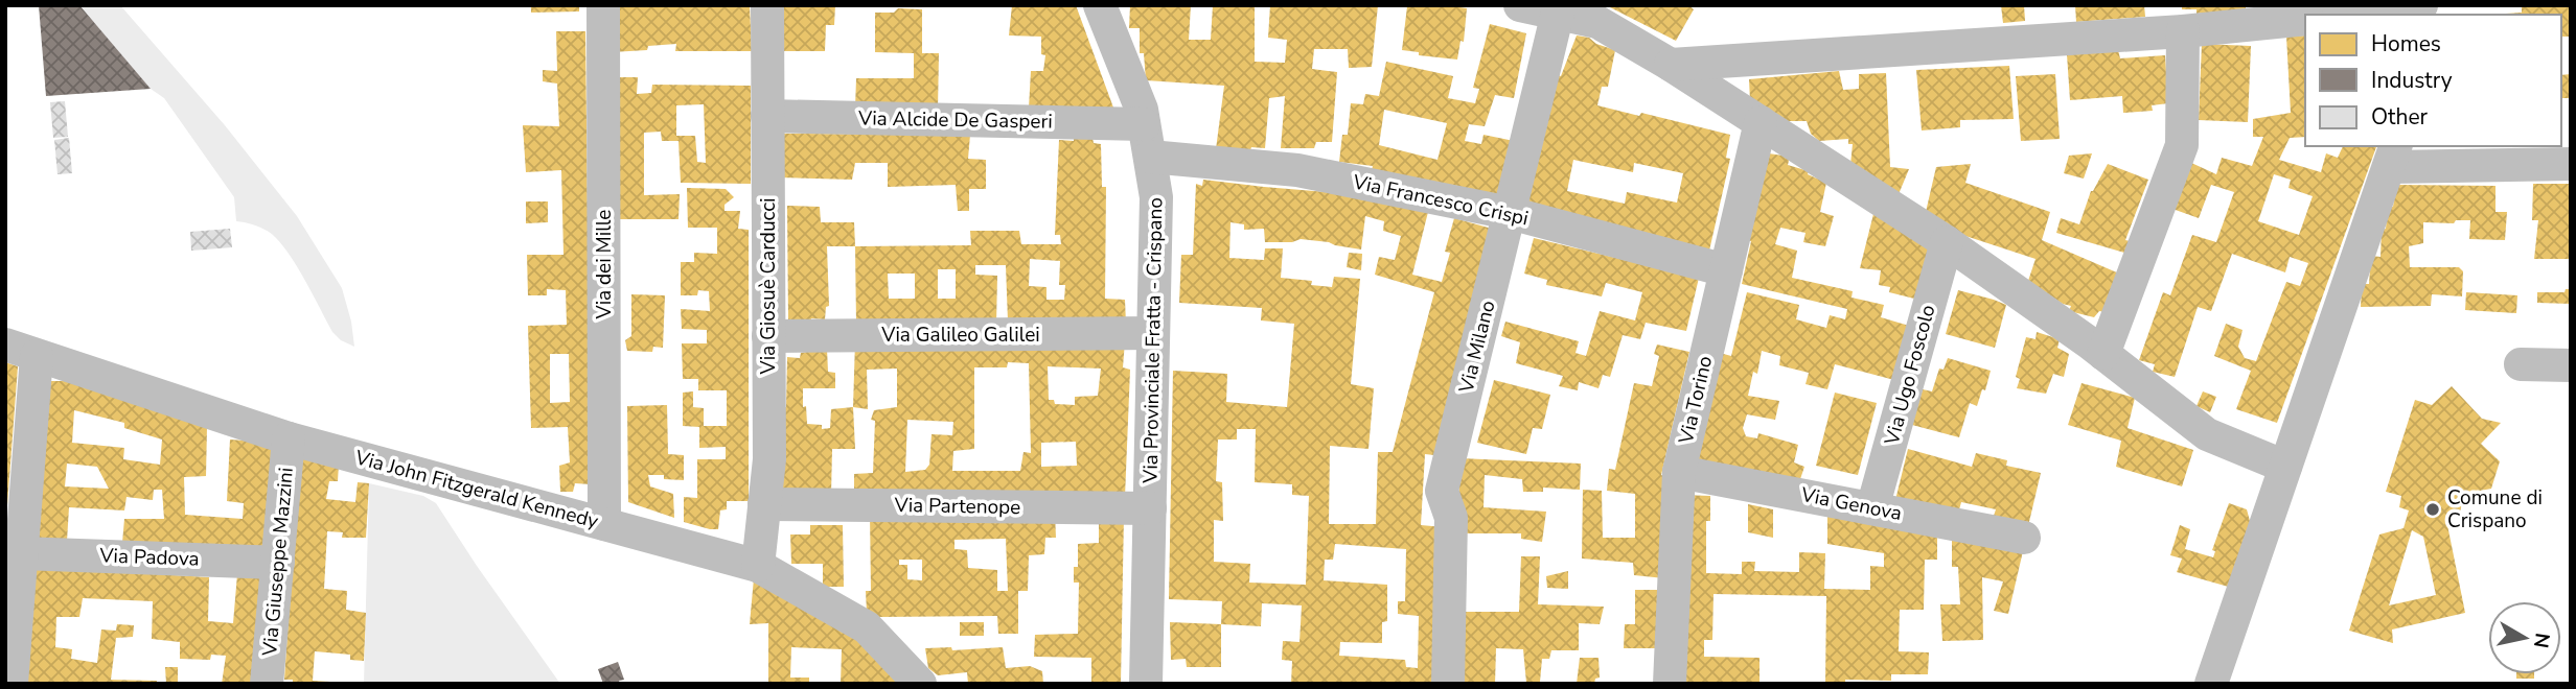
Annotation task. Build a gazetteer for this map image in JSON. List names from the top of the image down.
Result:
{
  "streets": {
    "street": [
      "Via Alcide De Gasperi",
      "Via Francesco Crispi",
      "Via dei Mille",
      "Via Giosuè Carducci",
      "Via Galileo Galilei",
      "Via Provinciale Fratta - Crispano",
      "Via Milano",
      "Via Ugo Foscolo",
      "Via Torino",
      "Via John Fitzgerald Kennedy",
      "Via Genova",
      "Via Partenope",
      "Via Padova",
      "Via Giuseppe Mazzini"
    ]
  },
  "crossings": [
    ["Via Alcide De Gasperi", "Via Giosuè Carducci"],
    ["Via Alcide De Gasperi", "Via Provinciale Fratta - Crispano"],
    ["Via Francesco Crispi", "Via Provinciale Fratta - Crispano"],
    ["Via Francesco Crispi", "Via Milano"],
    ["Via Francesco Crispi", "Via Torino"],
    ["Via dei Mille", "Via John Fitzgerald Kennedy"],
    ["Via Giosuè Carducci", "Via Galileo Galilei"],
    ["Via Giosuè Carducci", "Via John Fitzgerald Kennedy"],
    ["Via Giosuè Carducci", "Via Partenope"],
    ["Via Galileo Galilei", "Via Provinciale Fratta - Crispano"],
    ["Via Provinciale Fratta - Crispano", "Via Partenope"],
    ["Via Ugo Foscolo", "Via Genova"],
    ["Via Torino", "Via Genova"],
    ["Via John Fitzgerald Kennedy", "Via Giuseppe Mazzini"],
    ["Via Padova", "Via Giuseppe Mazzini"]
  ],
  "places": ["Comune di Crispano"],
  "legend": ["Homes", "Industry", "Other"],
  "north": "right"
}
